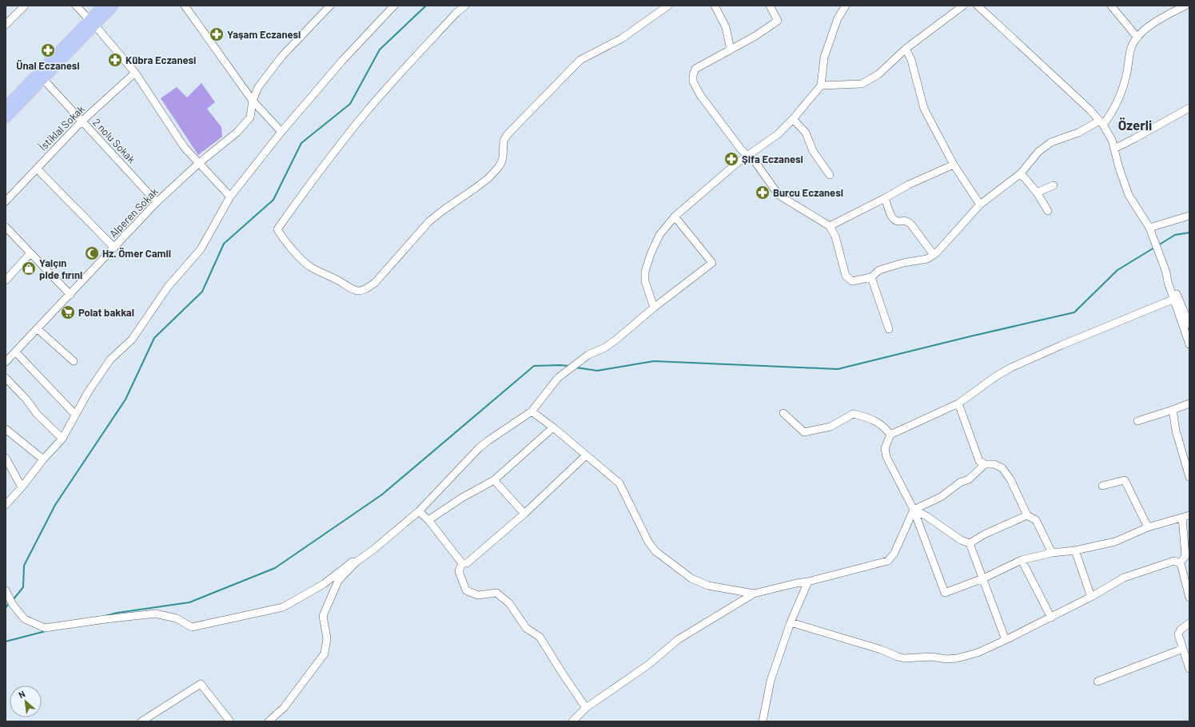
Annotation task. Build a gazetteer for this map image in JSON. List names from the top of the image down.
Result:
{
  "streets": {
    "street": ["İstiklal Sokak", "2 nolu Sokak", "Alperen Sokak"]
  },
  "crossings": [
    ["İstiklal Sokak", "2 nolu Sokak"],
    ["2 nolu Sokak", "Alperen Sokak"]
  ],
  "districts": ["Özerli"],
  "places": {
    "pharmacy": [
      "Yaşam Eczanesi",
      "Ünal Eczanesi",
      "Kübra Eczanesi",
      "Şifa Eczanesi",
      "Burcu Eczanesi"
    ],
    "mosque": ["Hz. Ömer Camii"],
    "shop": ["Yalçın pide fırıni"],
    "supermarket": ["Polat bakkal"]
  },
  "north": "top left"
}
